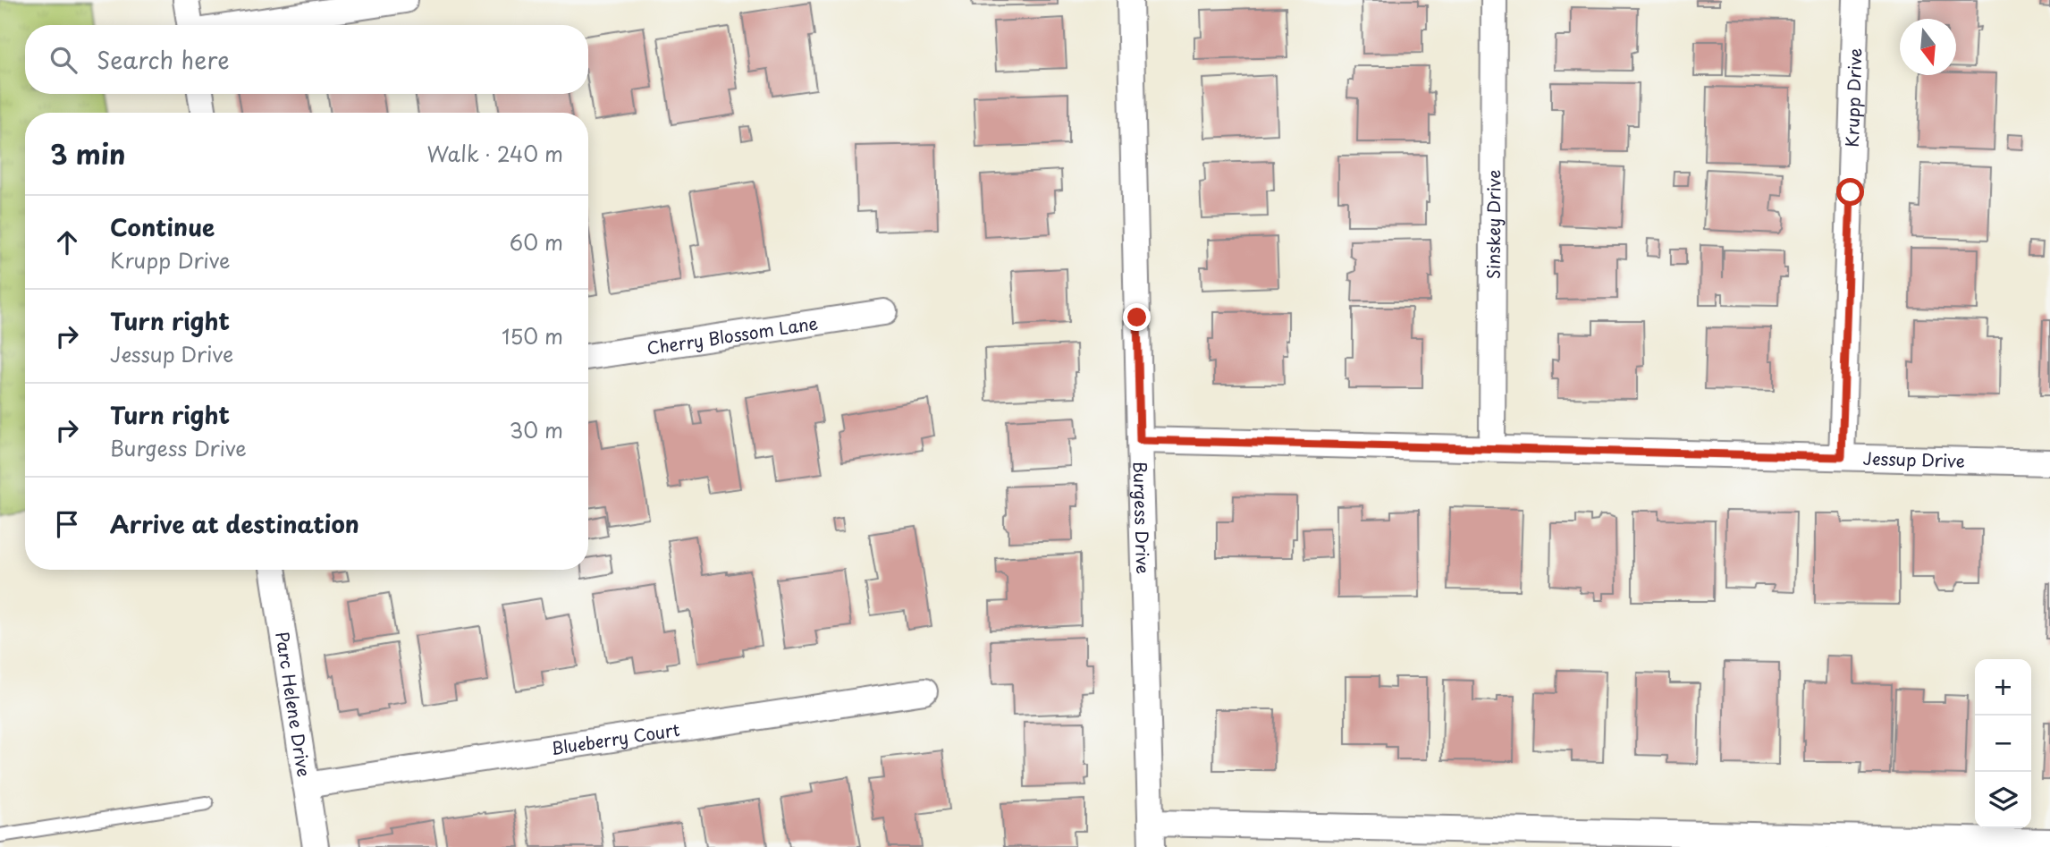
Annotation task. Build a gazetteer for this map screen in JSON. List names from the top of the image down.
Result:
{
  "streets": {
    "street": [
      "Krupp Drive",
      "Sinskey Drive",
      "Cherry Blossom Lane",
      "Jessup Drive",
      "Burgess Drive",
      "Parc Helene Drive",
      "Blueberry Court"
    ]
  },
  "crossings": [
    ["Krupp Drive", "Jessup Drive"],
    ["Sinskey Drive", "Jessup Drive"],
    ["Jessup Drive", "Burgess Drive"],
    ["Parc Helene Drive", "Blueberry Court"]
  ],
  "north": "bottom",
  "page": {
    "search": "Search here",
    "heading": ["3 min", "Walk · 240 m"],
    "list": [
      ["Continue", "Krupp Drive", "60 m"],
      ["Turn right", "Jessup Drive", "150 m"],
      ["Turn right", "Burgess Drive", "30 m"],
      "Arrive at destination"
    ],
    "map_buttons": ["+", "−"]
  }
}
